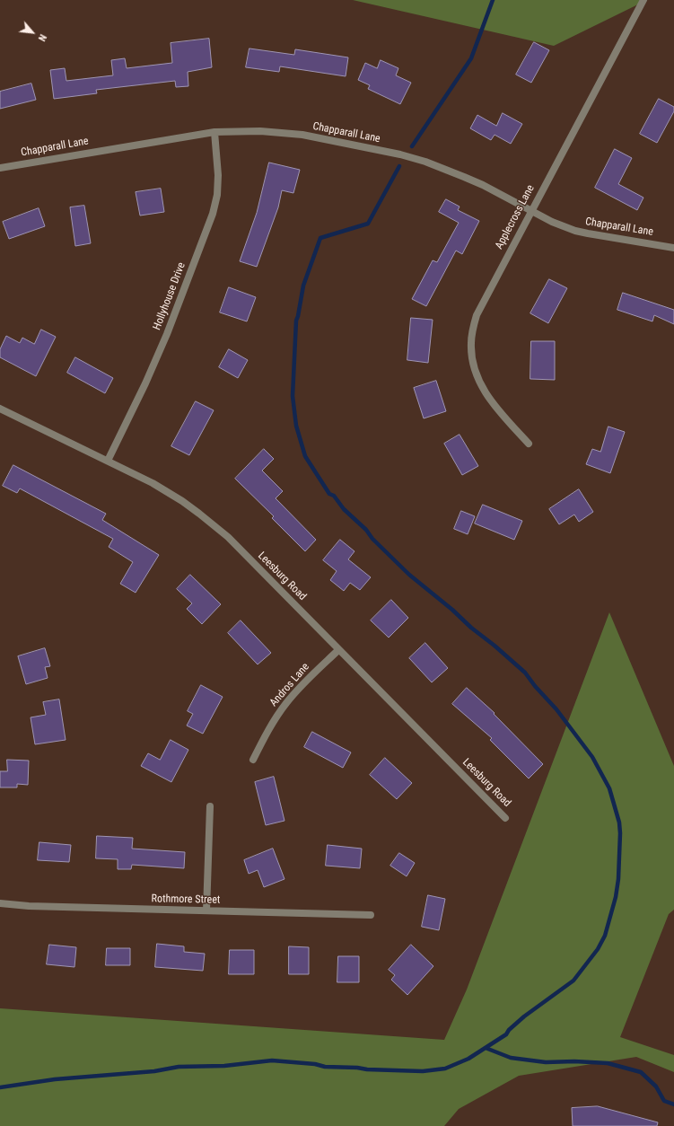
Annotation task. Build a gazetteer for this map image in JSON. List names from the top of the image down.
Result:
{
  "streets": {
    "street": [
      "Chapparall Lane",
      "Applecross Lane",
      "Hollyhouse Drive",
      "Leesburg Road",
      "Andros Lane",
      "Rothmore Street"
    ]
  },
  "crossings": [
    ["Chapparall Lane", "Applecross Lane"],
    ["Chapparall Lane", "Hollyhouse Drive"],
    ["Hollyhouse Drive", "Leesburg Road"],
    ["Leesburg Road", "Andros Lane"]
  ],
  "north": "bottom right"
}
